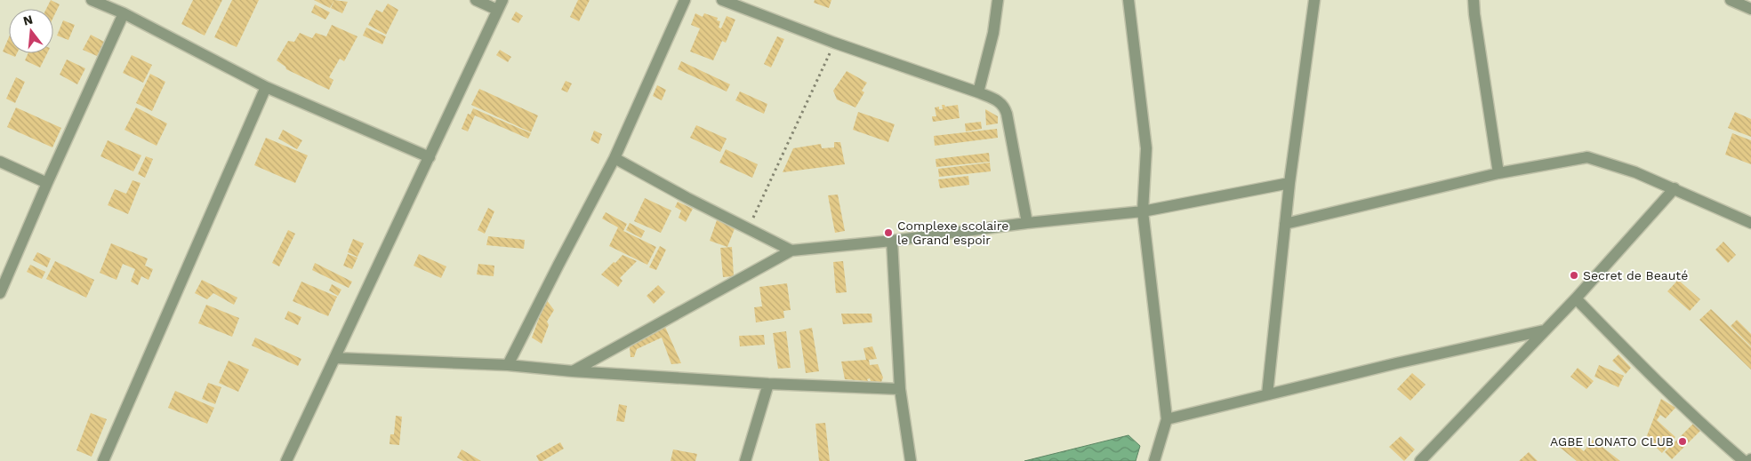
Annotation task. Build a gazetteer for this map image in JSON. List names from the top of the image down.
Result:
{
  "places": ["Complexe scolaire le Grand espoir", "Secret de Beauté", "AGBE LONATO CLUB"],
  "north": "top"
}
